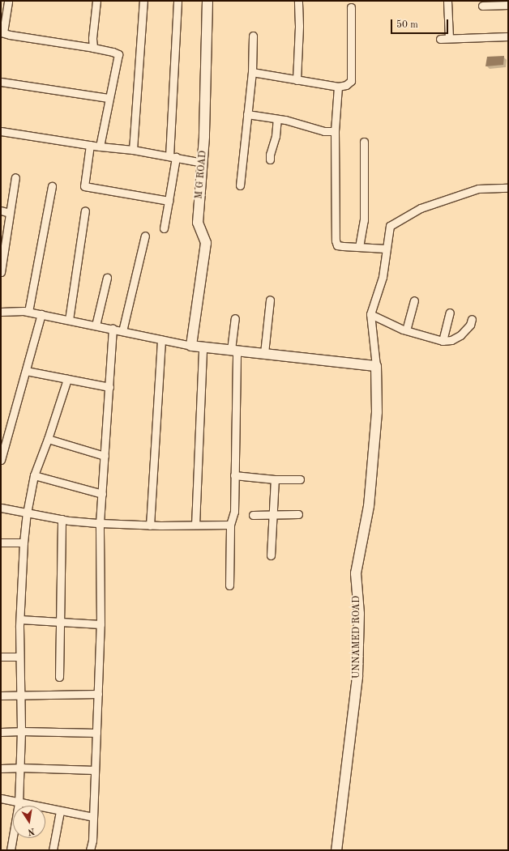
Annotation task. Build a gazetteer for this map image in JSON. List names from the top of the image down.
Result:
{
  "streets": {
    "street": ["M G ROAD", "UNNAMED ROAD"]
  },
  "scale_bar": "50 m",
  "north": "bottom"
}
